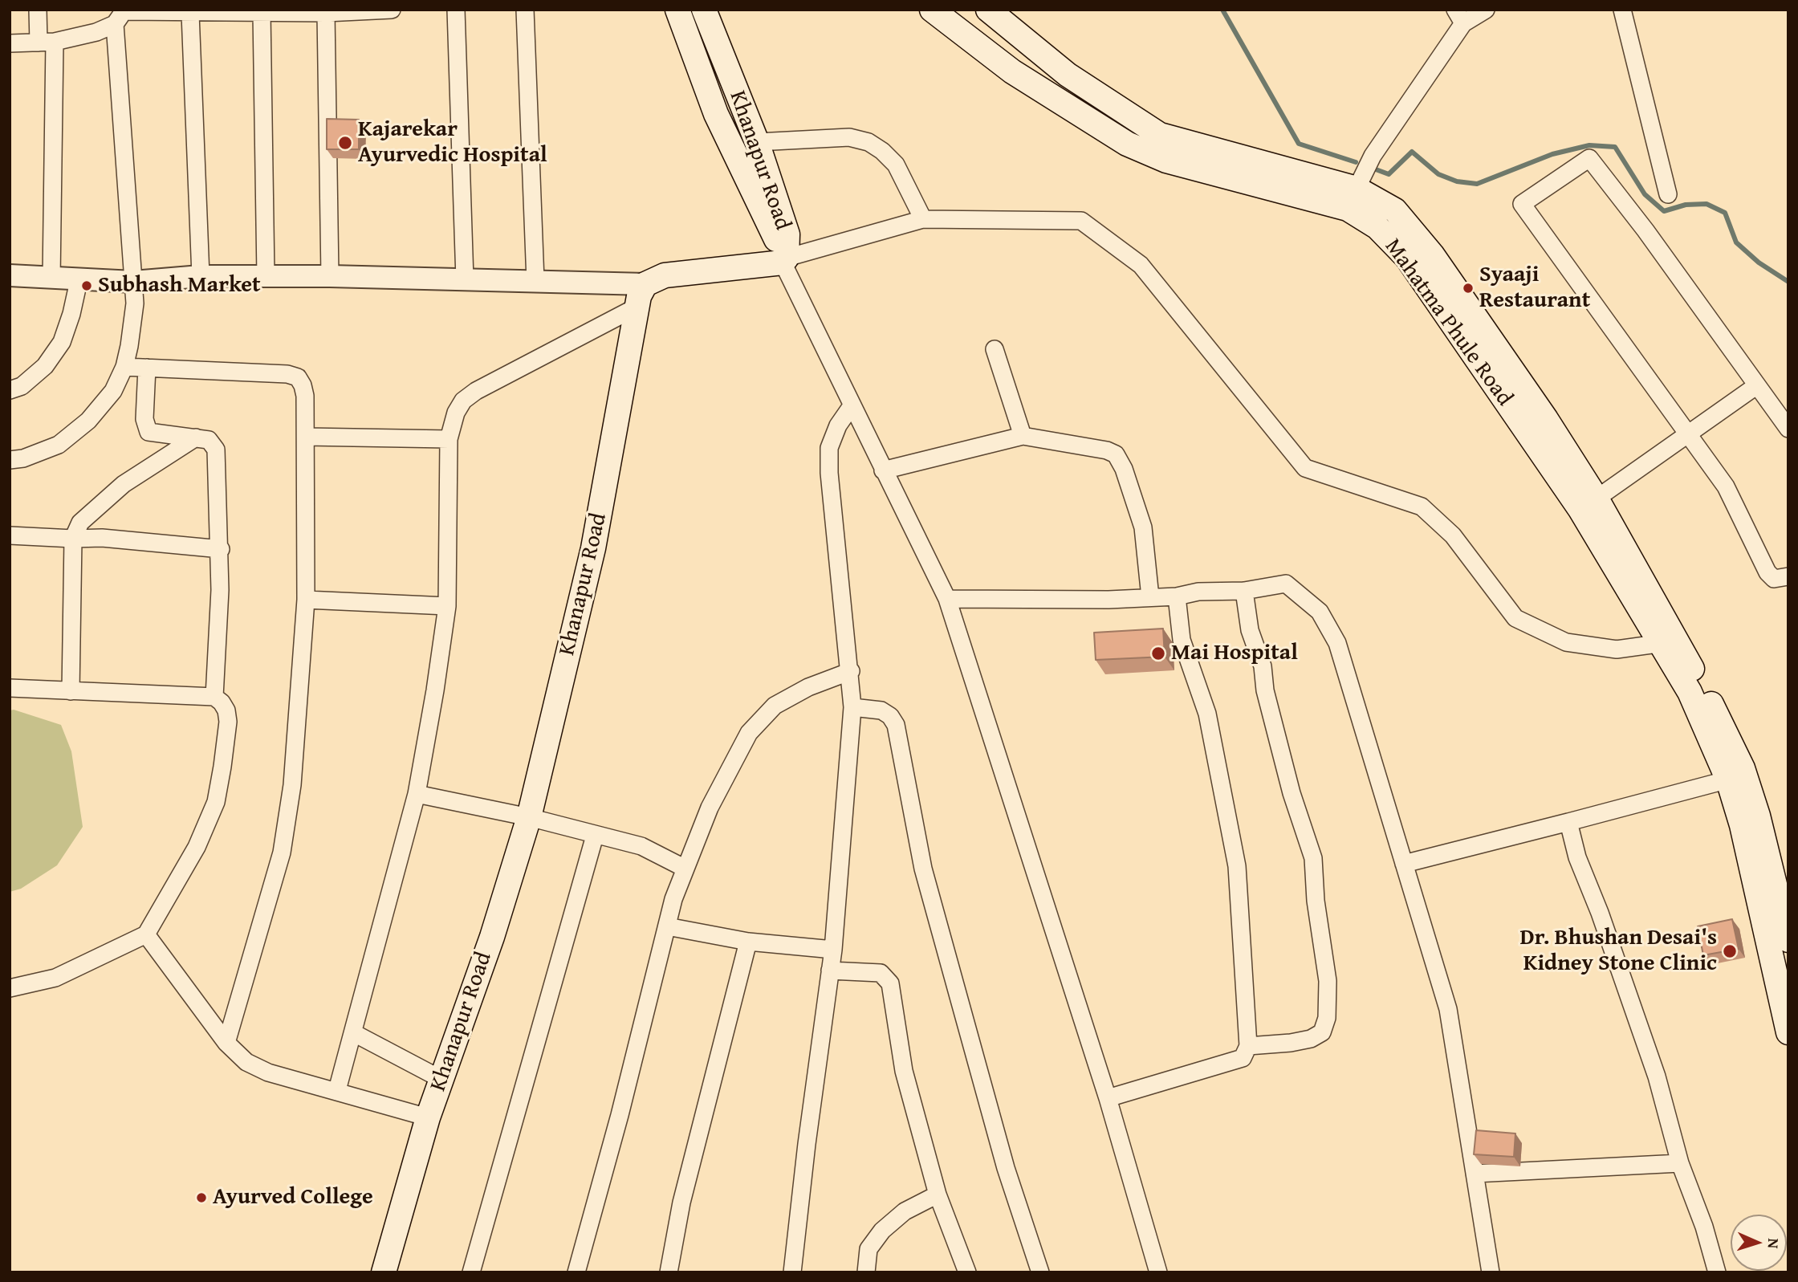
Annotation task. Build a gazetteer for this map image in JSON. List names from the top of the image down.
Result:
{
  "streets": {
    "main road": ["Khanapur Road", "Mahatma Phule Road"]
  },
  "places": [
    "Kajarekar Ayurvedic Hospital",
    "Subhash Market",
    "Syaaji Restaurant",
    "Mai Hospital",
    "Dr. Bhushan Desai's Kidney Stone Clinic",
    "Ayurved College"
  ],
  "north": "right"
}
